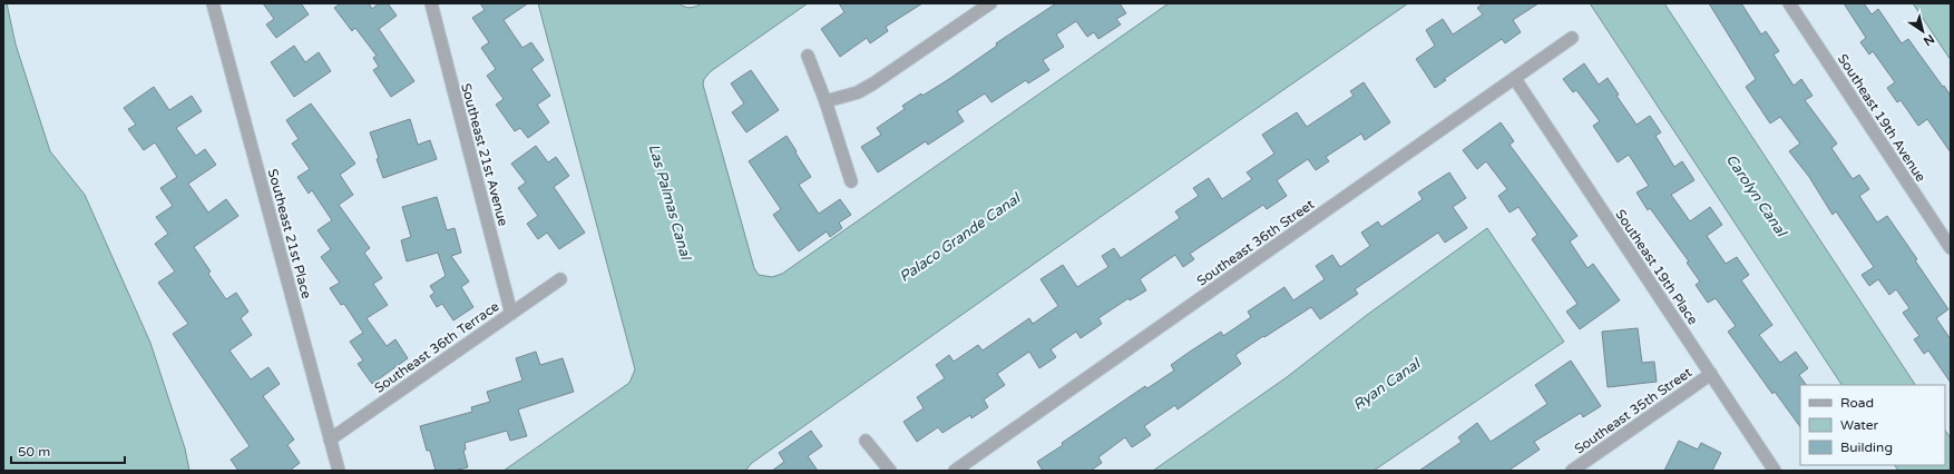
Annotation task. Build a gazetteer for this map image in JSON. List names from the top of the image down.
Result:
{
  "streets": {
    "street": [
      "Southeast 19th Avenue",
      "Southeast 21st Avenue",
      "Southeast 21st Place",
      "Southeast 36th Street",
      "Southeast 19th Place",
      "Southeast 36th Terrace",
      "Southeast 35th Street"
    ]
  },
  "crossings": [
    ["Southeast 21st Avenue", "Southeast 36th Terrace"],
    ["Southeast 21st Place", "Southeast 36th Terrace"],
    ["Southeast 36th Street", "Southeast 19th Place"],
    ["Southeast 19th Place", "Southeast 35th Street"]
  ],
  "water": [
    "Carolyn Canal",
    "Las Palmas Canal",
    "Palaco Grande Canal",
    "Ryan Canal"
  ],
  "legend": ["Road", "Water", "Building"],
  "scale_bar": "50 m",
  "north": "bottom right"
}
